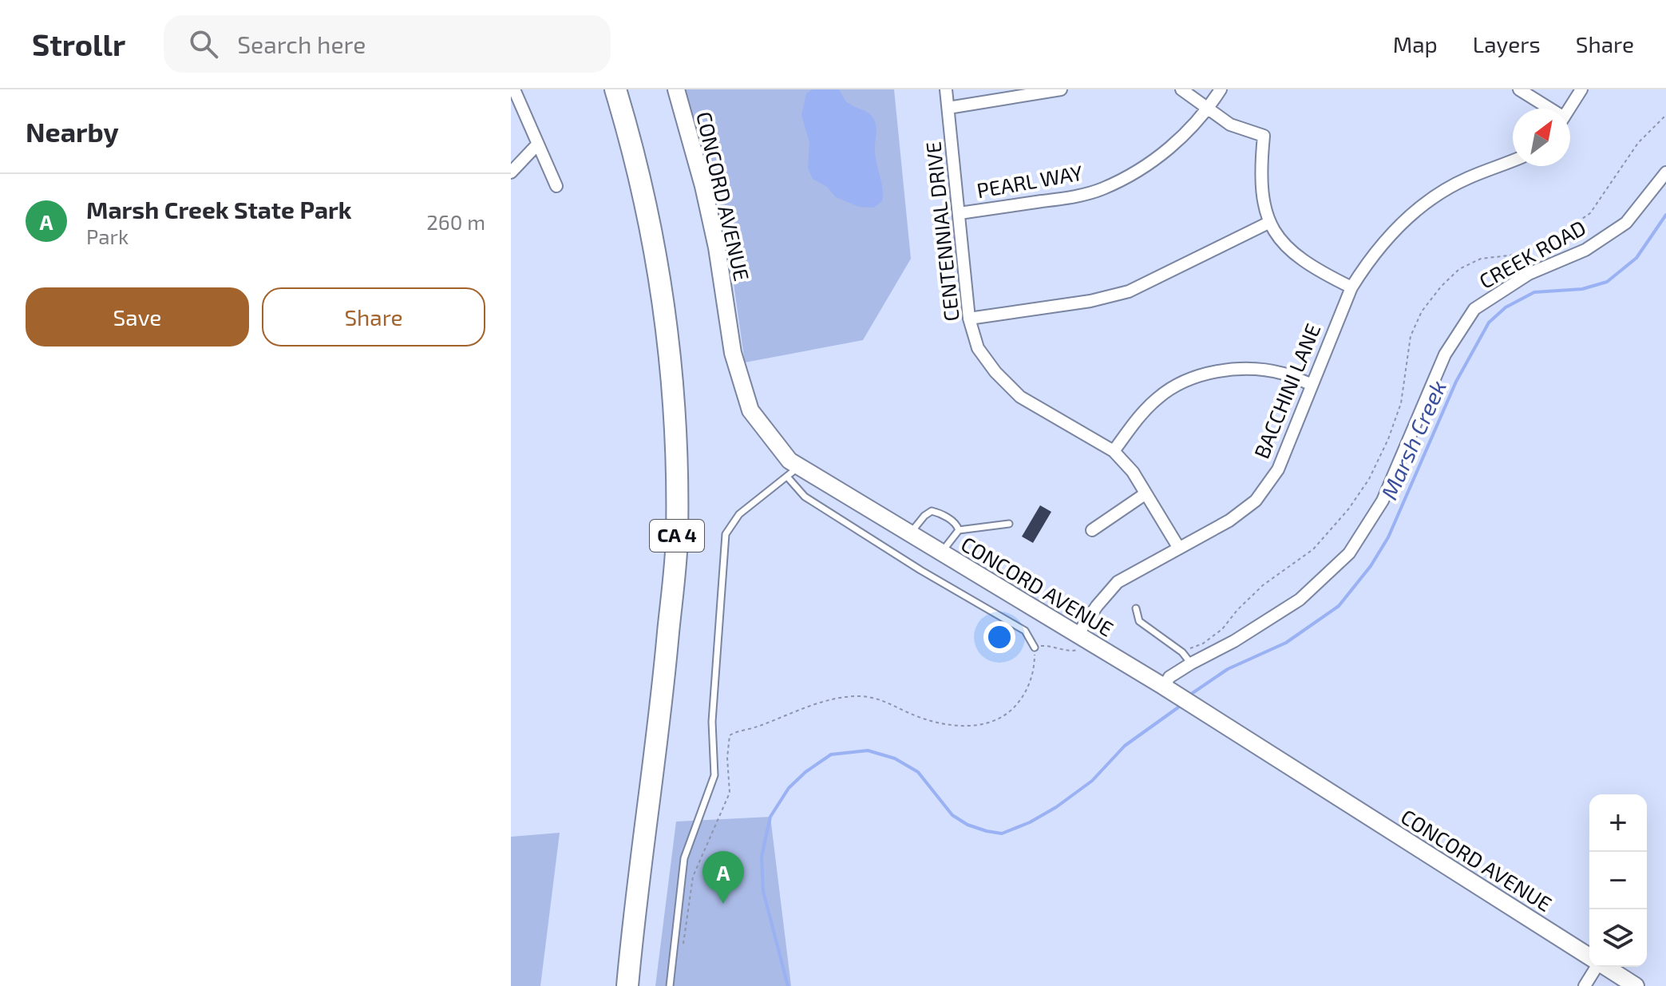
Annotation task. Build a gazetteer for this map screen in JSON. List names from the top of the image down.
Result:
{
  "streets": {
    "highway": ["CA 4"],
    "street": [
      "PEARL WAY",
      "CONCORD AVENUE",
      "CENTENNIAL DRIVE",
      "CREEK ROAD",
      "BACCHINI LANE"
    ]
  },
  "crossings": [
    ["PEARL WAY", "CENTENNIAL DRIVE"],
    ["CONCORD AVENUE", "CREEK ROAD"],
    ["CONCORD AVENUE", "BACCHINI LANE"],
    ["CENTENNIAL DRIVE", "BACCHINI LANE"]
  ],
  "water": ["Marsh Creek"],
  "north": "top right",
  "page": {
    "header": "Strollr",
    "search": "Search here",
    "nav": ["Map", "Layers", "Share"],
    "heading": "Nearby",
    "list": [
      {
        "mark": "A",
        "name": "Marsh Creek State Park",
        "note": "Park",
        "value": "260 m"
      }
    ],
    "buttons": ["Save", "Share"],
    "map_buttons": ["+", "−"],
    "pins": "A"
  }
}
